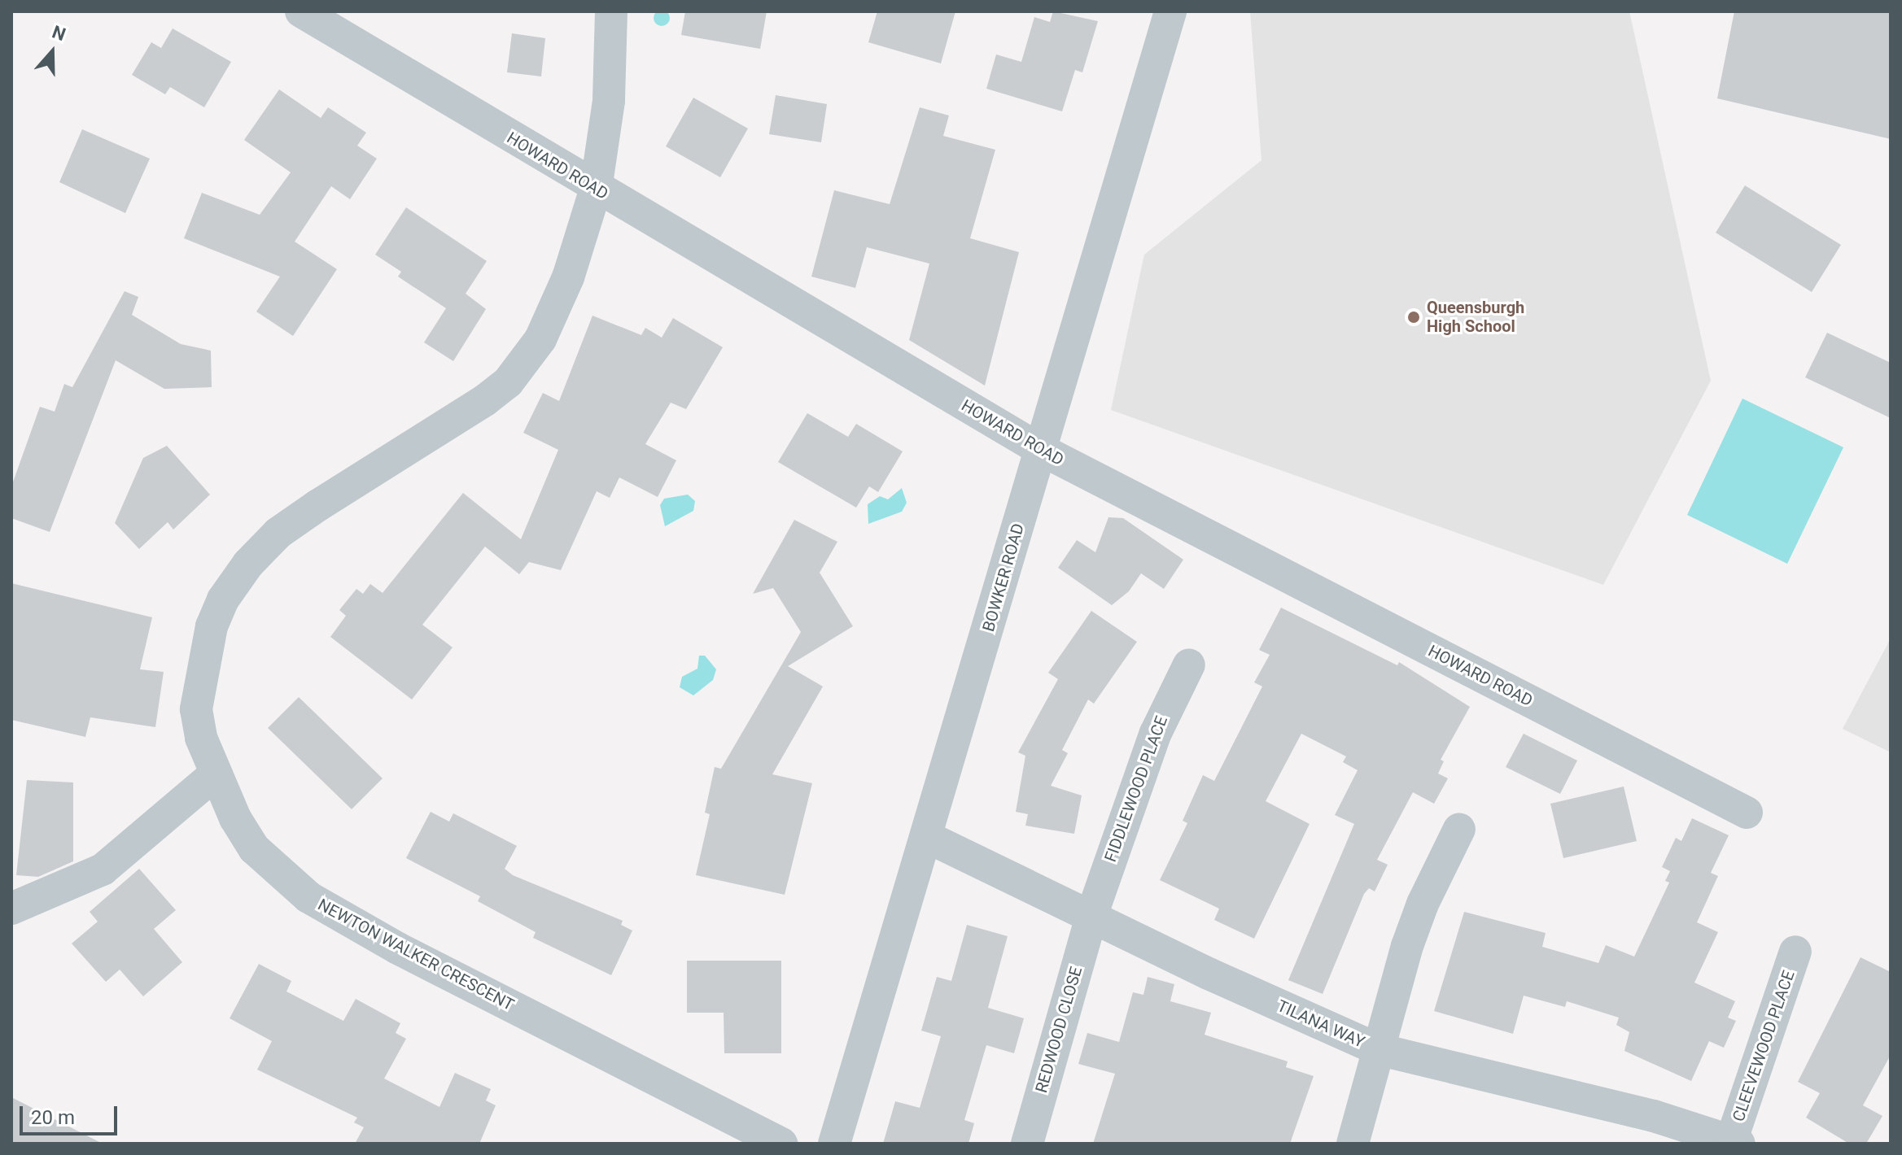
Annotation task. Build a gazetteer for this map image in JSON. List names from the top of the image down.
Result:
{
  "streets": {
    "street": [
      "HOWARD ROAD",
      "BOWKER ROAD",
      "FIDDLEWOOD PLACE",
      "NEWTON WALKER CRESCENT",
      "TILANA WAY",
      "REDWOOD CLOSE",
      "CLEEVEWOOD PLACE"
    ]
  },
  "crossings": [
    ["HOWARD ROAD", "BOWKER ROAD"],
    ["HOWARD ROAD", "NEWTON WALKER CRESCENT"],
    ["BOWKER ROAD", "TILANA WAY"],
    ["FIDDLEWOOD PLACE", "TILANA WAY"],
    ["FIDDLEWOOD PLACE", "REDWOOD CLOSE"],
    ["TILANA WAY", "REDWOOD CLOSE"],
    ["TILANA WAY", "CLEEVEWOOD PLACE"]
  ],
  "places": ["Queensburgh High School"],
  "scale_bar": "20 m",
  "north": "top"
}
